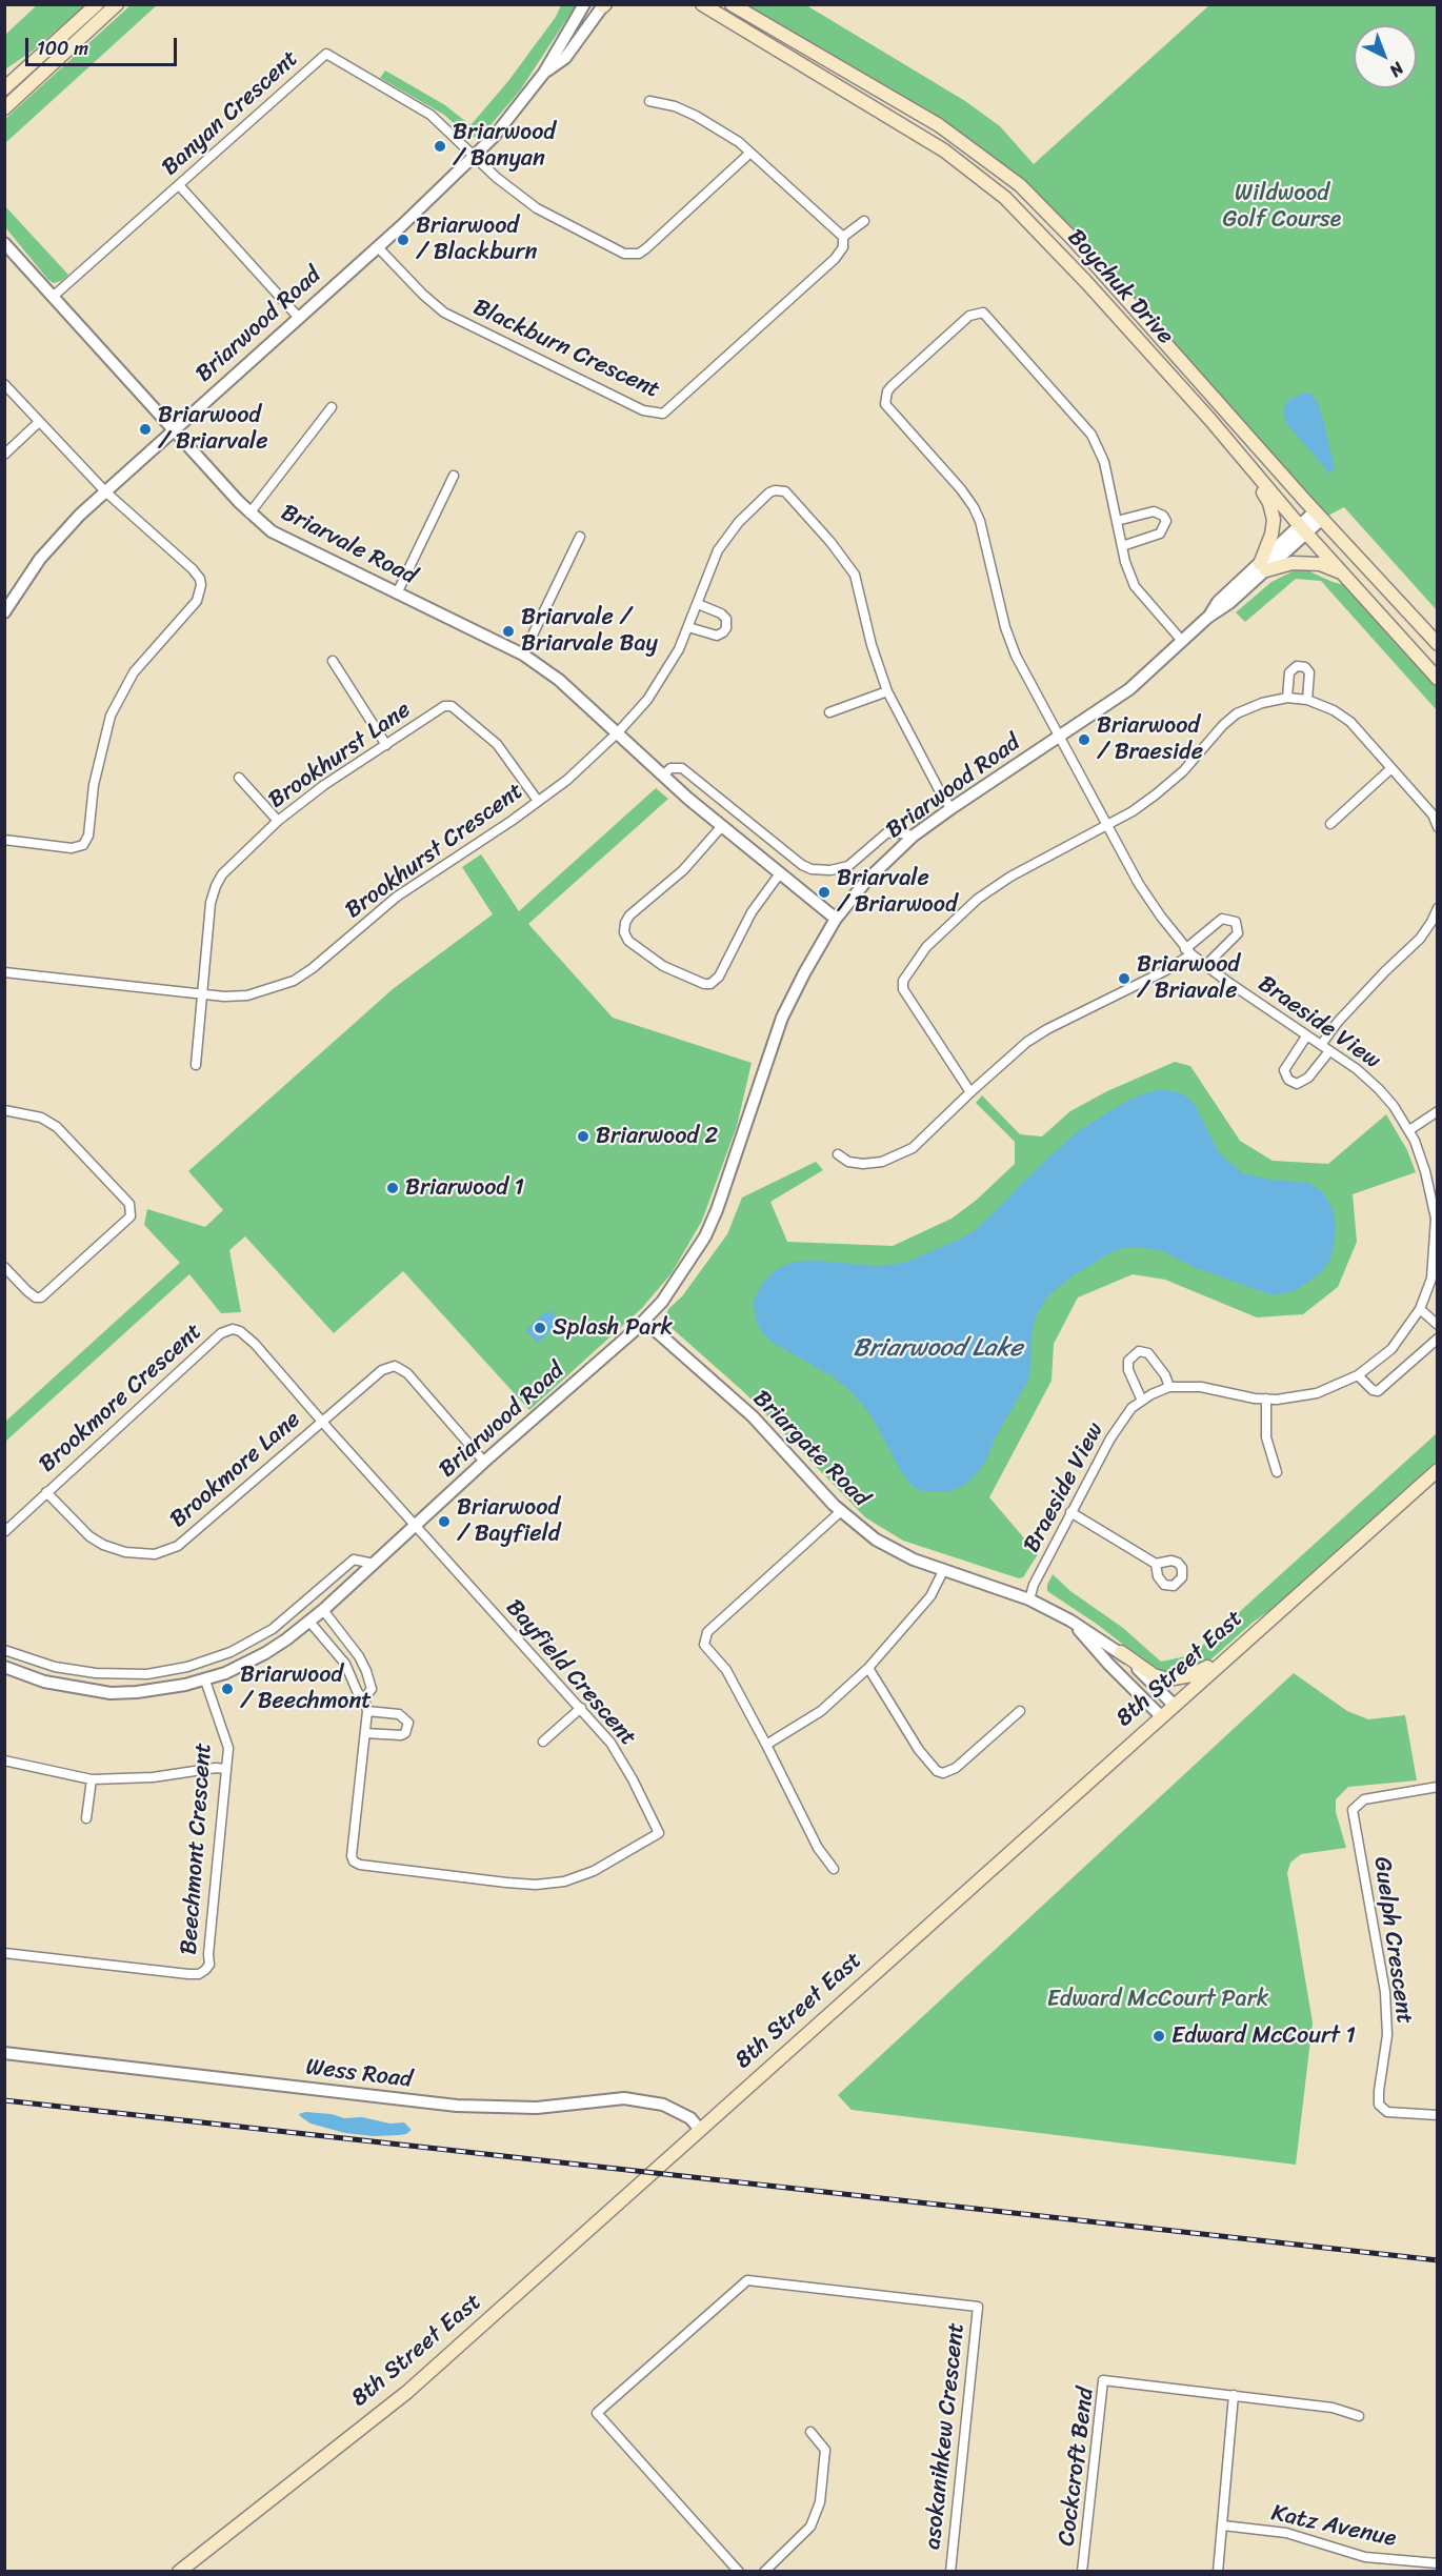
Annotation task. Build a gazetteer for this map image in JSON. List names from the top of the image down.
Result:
{
  "streets": {
    "main road": ["Boychuk Drive", "8th Street East"],
    "street": [
      "Banyan Crescent",
      "Briarwood Road",
      "Blackburn Crescent",
      "Briarvale Road",
      "Brookhurst Lane",
      "Brookhurst Crescent",
      "Braeside View",
      "Brookmore Crescent",
      "Briargate Road",
      "Brookmore Lane",
      "Bayfield Crescent",
      "Beechmont Crescent",
      "Guelph Crescent",
      "Wess Road",
      "asokanihkew Crescent",
      "Cockcroft Bend",
      "Katz Avenue"
    ]
  },
  "crossings": [
    ["Banyan Crescent", "Briarwood Road"],
    ["Banyan Crescent", "Briarvale Road"],
    ["Boychuk Drive", "Briarwood Road"],
    ["Briarwood Road", "Blackburn Crescent"],
    ["Briarwood Road", "Briarvale Road"],
    ["Briarwood Road", "Braeside View"],
    ["Briarwood Road", "Brookmore Crescent"],
    ["Briarwood Road", "Briargate Road"],
    ["Briarwood Road", "Brookmore Lane"],
    ["Briarwood Road", "Bayfield Crescent"],
    ["Briarwood Road", "Beechmont Crescent"],
    ["Briarvale Road", "Brookhurst Crescent"],
    ["Brookhurst Lane", "Brookhurst Crescent"],
    ["Braeside View", "Briargate Road"],
    ["Brookmore Crescent", "Brookmore Lane"],
    ["Brookmore Crescent", "Bayfield Crescent"],
    ["Briargate Road", "8th Street East"],
    ["8th Street East", "Wess Road"]
  ],
  "water": ["Briarwood Lake"],
  "parks": ["Wildwood Golf Course", "Edward McCourt Park"],
  "places": [
    "Briarwood / Banyan",
    "Briarwood / Blackburn",
    "Briarwood / Briarvale",
    "Briarvale / Briarvale Bay",
    "Briarwood / Braeside",
    "Briarvale / Briarwood",
    "Briarwood / Briavale",
    "Briarwood 2",
    "Briarwood 1",
    "Splash Park",
    "Briarwood / Bayfield",
    "Briarwood / Beechmont",
    "Edward McCourt 1"
  ],
  "scale_bar": "100 m",
  "north": "bottom right"
}
